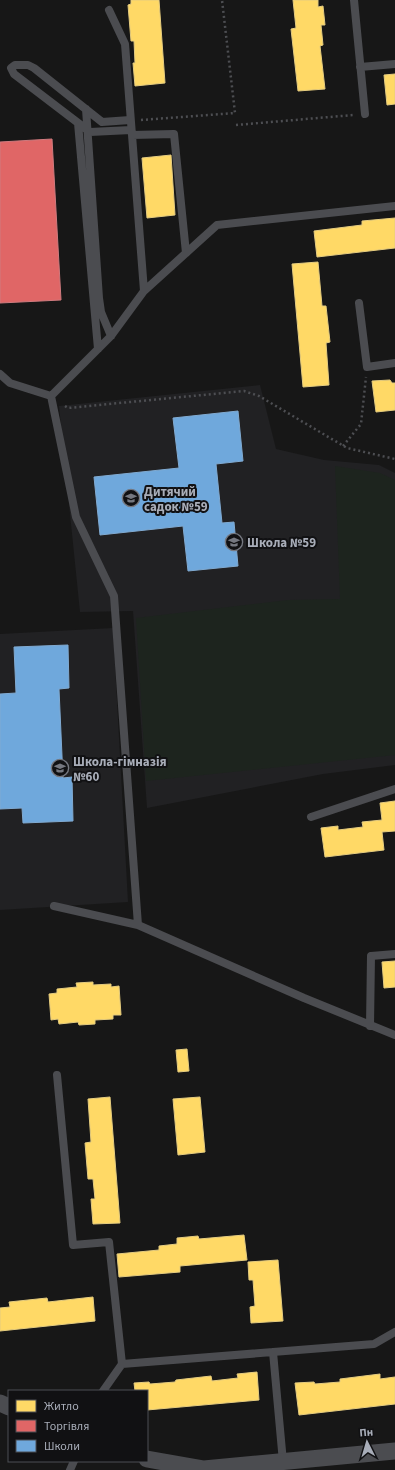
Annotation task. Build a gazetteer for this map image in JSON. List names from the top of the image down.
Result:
{
  "places": {
    "school or university": ["Дитячий садок №59", "Школа №59", "Школа-гімназія №60"]
  },
  "legend": ["Житло", "Торгівля", "Школи"],
  "north": "top"
}
